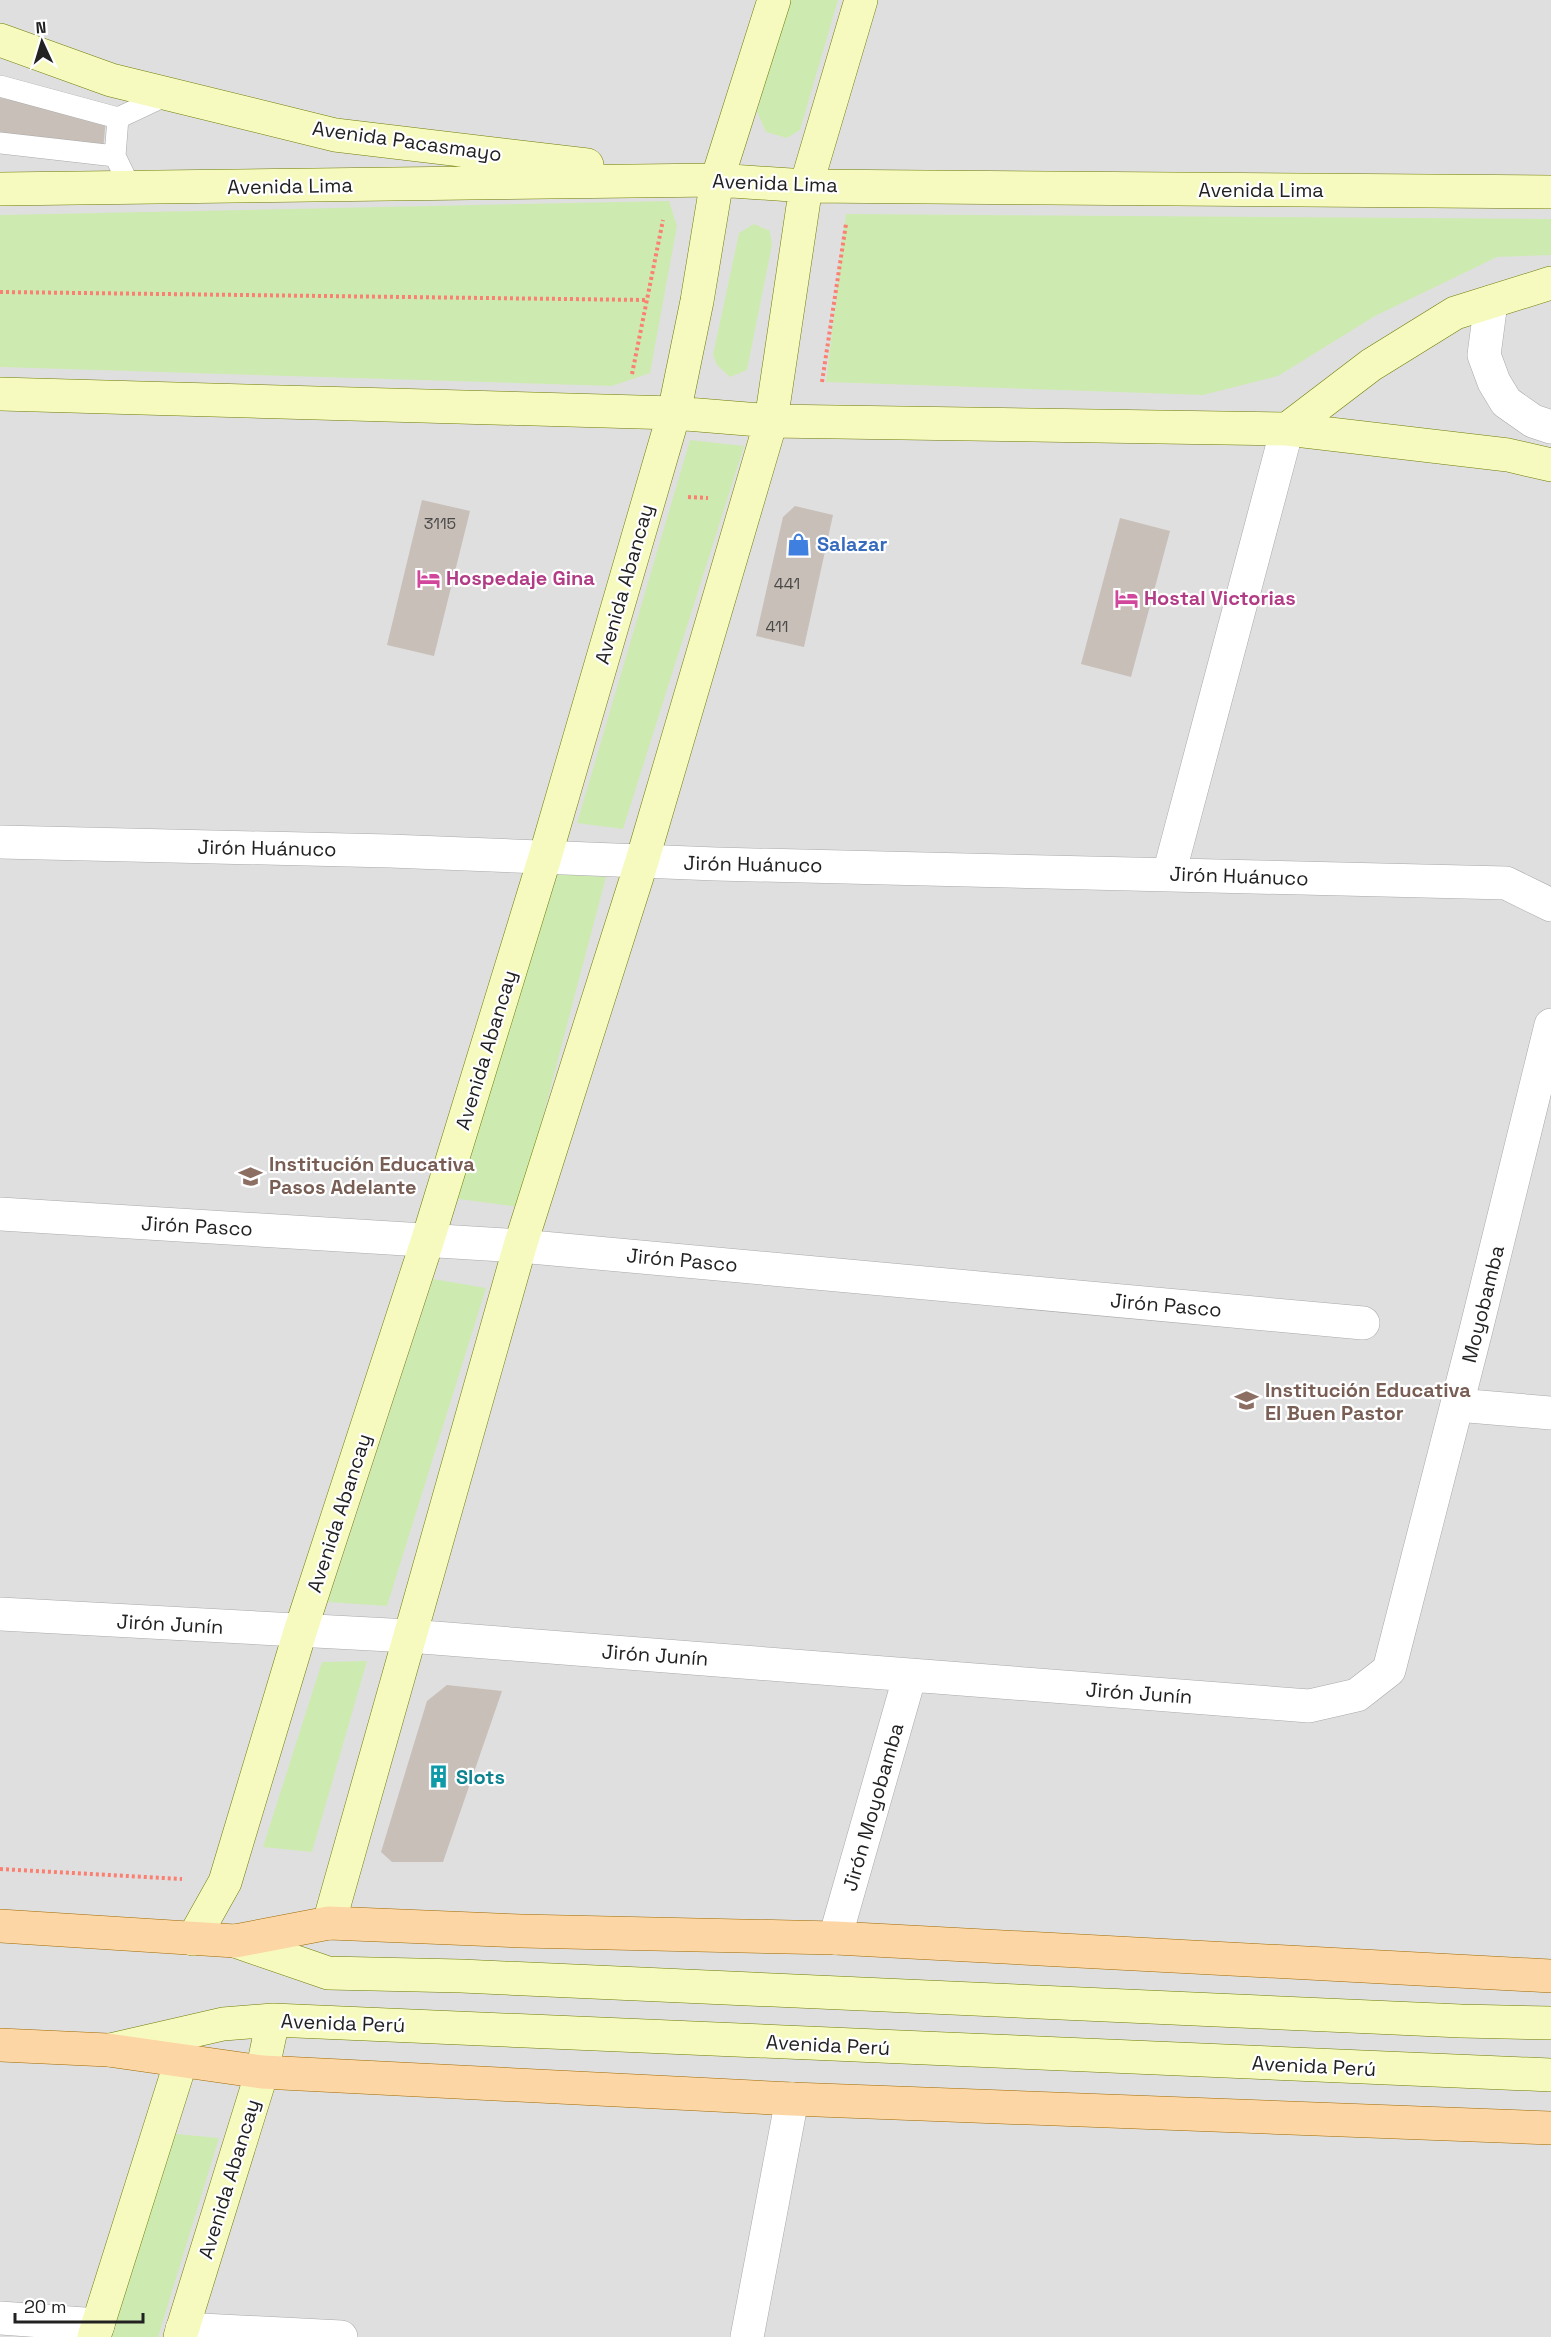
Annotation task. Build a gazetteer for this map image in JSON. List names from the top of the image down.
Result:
{
  "streets": {
    "main road": [
      "Avenida Pacasmayo",
      "Avenida Lima",
      "Avenida Abancay",
      "Avenida Perú"
    ],
    "street": [
      "Jirón Huánuco",
      "Jirón Pasco",
      "Moyobamba",
      "Jirón Junín",
      "Jirón Moyobamba"
    ]
  },
  "crossings": [
    ["Avenida Pacasmayo", "Avenida Lima"],
    ["Avenida Pacasmayo", "Avenida Abancay"],
    ["Avenida Lima", "Avenida Abancay"],
    ["Avenida Abancay", "Jirón Huánuco"],
    ["Avenida Abancay", "Jirón Pasco"],
    ["Avenida Abancay", "Jirón Junín"],
    ["Avenida Abancay", "Avenida Perú"],
    ["Moyobamba", "Jirón Junín"],
    ["Jirón Junín", "Jirón Moyobamba"]
  ],
  "places": {
    "shop": ["Salazar"],
    "hotel": ["Hospedaje Gina", "Hostal Victorias"],
    "school or university": ["Institución Educativa Pasos Adelante", "Institución Educativa El Buen Pastor"],
    "building": ["Slots"]
  },
  "house_numbers": ["3115", "441", "411"],
  "scale_bar": "20 m",
  "north": "top"
}
